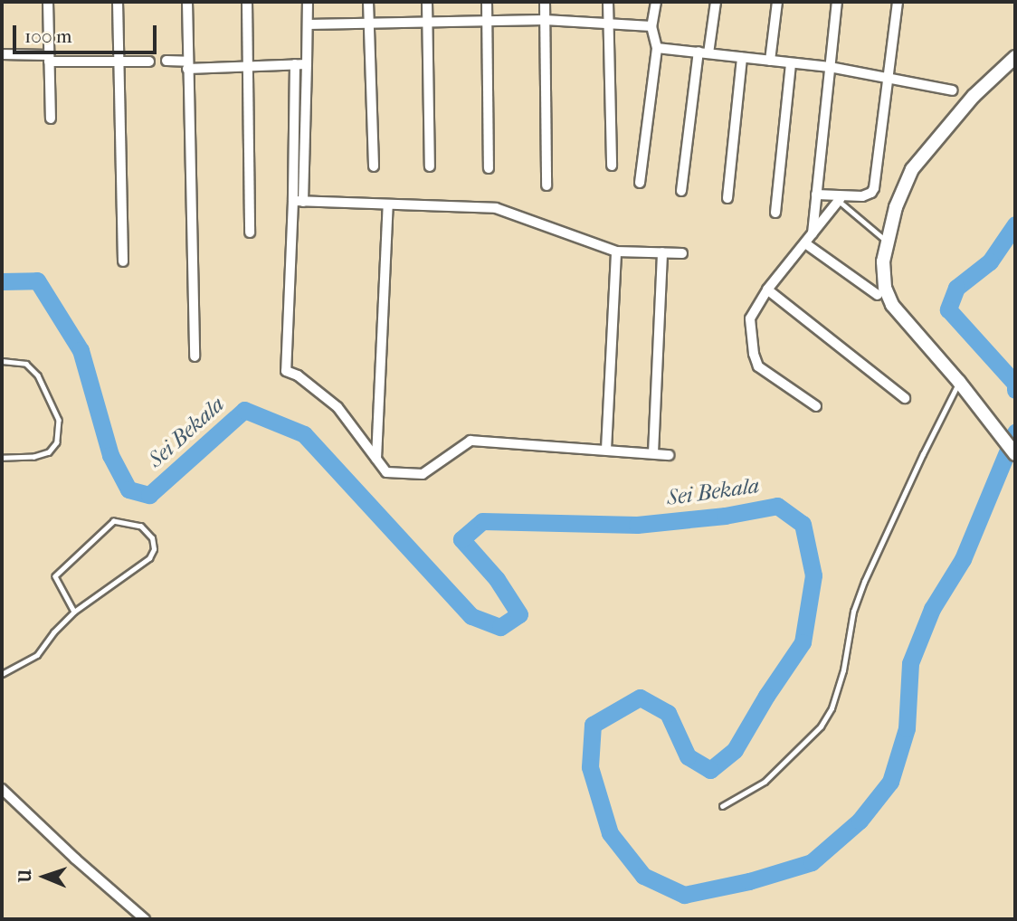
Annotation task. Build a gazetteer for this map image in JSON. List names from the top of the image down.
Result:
{
  "water": ["Sei Bekala"],
  "scale_bar": "100 m",
  "north": "left"
}
